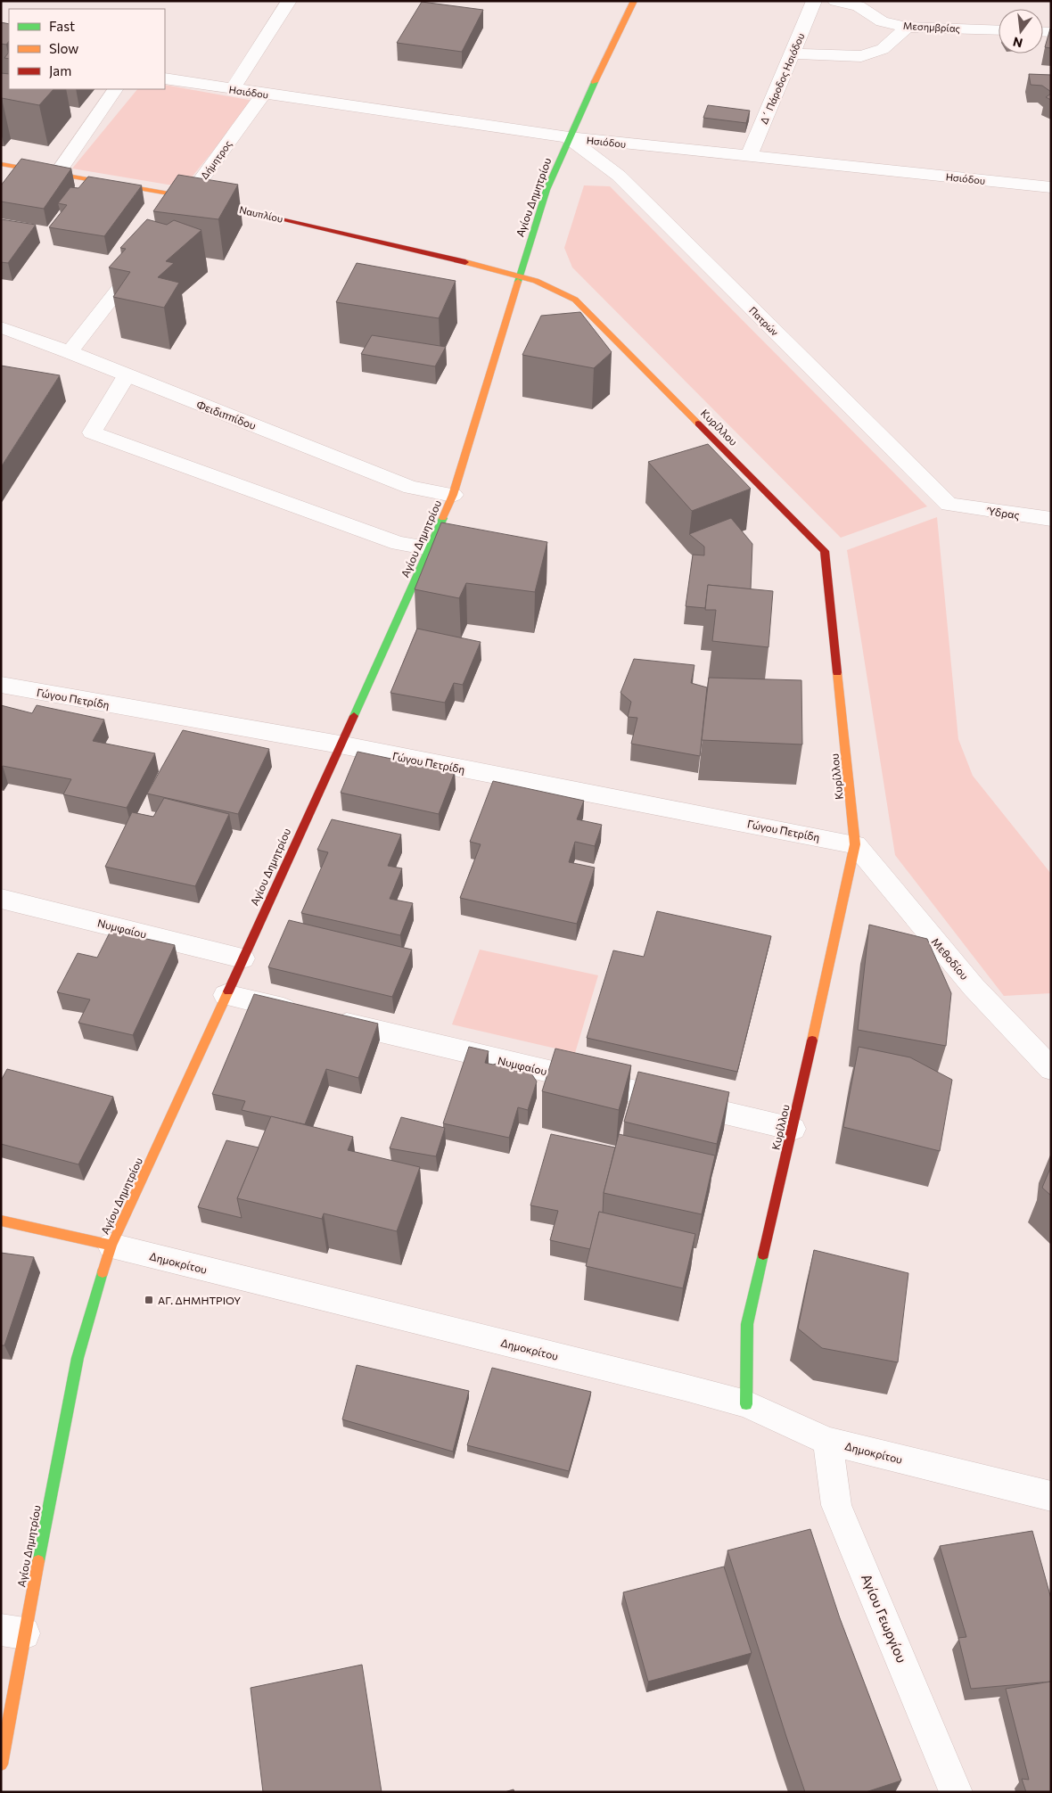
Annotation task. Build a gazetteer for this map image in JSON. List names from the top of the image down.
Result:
{
  "streets": {
    "street": [
      "Μεσημβρίας",
      "Δ΄ Πάροδος Ησιόδου",
      "Ησιόδου",
      "Δήμητρος",
      "Αγίου Δημητρίου",
      "Ναυπλίου",
      "Πατρών",
      "Φειδιππίδου",
      "Κυρίλλου",
      "Ύδρας",
      "Γώγου Πετρίδη",
      "Νυμφαίου",
      "Μεθοδίου",
      "Δημοκρίτου",
      "Αγίου Γεωργίου"
    ]
  },
  "crossings": [
    ["Δ΄ Πάροδος Ησιόδου", "Ησιόδου"],
    ["Ησιόδου", "Δήμητρος"],
    ["Ησιόδου", "Αγίου Δημητρίου"],
    ["Ησιόδου", "Πατρών"],
    ["Δήμητρος", "Ναυπλίου"],
    ["Αγίου Δημητρίου", "Ναυπλίου"],
    ["Αγίου Δημητρίου", "Πατρών"],
    ["Αγίου Δημητρίου", "Φειδιππίδου"],
    ["Αγίου Δημητρίου", "Κυρίλλου"],
    ["Αγίου Δημητρίου", "Γώγου Πετρίδη"],
    ["Αγίου Δημητρίου", "Νυμφαίου"],
    ["Αγίου Δημητρίου", "Δημοκρίτου"],
    ["Ναυπλίου", "Κυρίλλου"],
    ["Πατρών", "Ύδρας"],
    ["Κυρίλλου", "Γώγου Πετρίδη"],
    ["Κυρίλλου", "Νυμφαίου"],
    ["Κυρίλλου", "Μεθοδίου"],
    ["Κυρίλλου", "Δημοκρίτου"],
    ["Γώγου Πετρίδη", "Μεθοδίου"],
    ["Δημοκρίτου", "Αγίου Γεωργίου"]
  ],
  "places": {
    "transit": ["ΑΓ. ΔΗΜΗΤΡΙΟΥ"]
  },
  "legend": ["Fast", "Slow", "Jam"],
  "north": "bottom"
}
